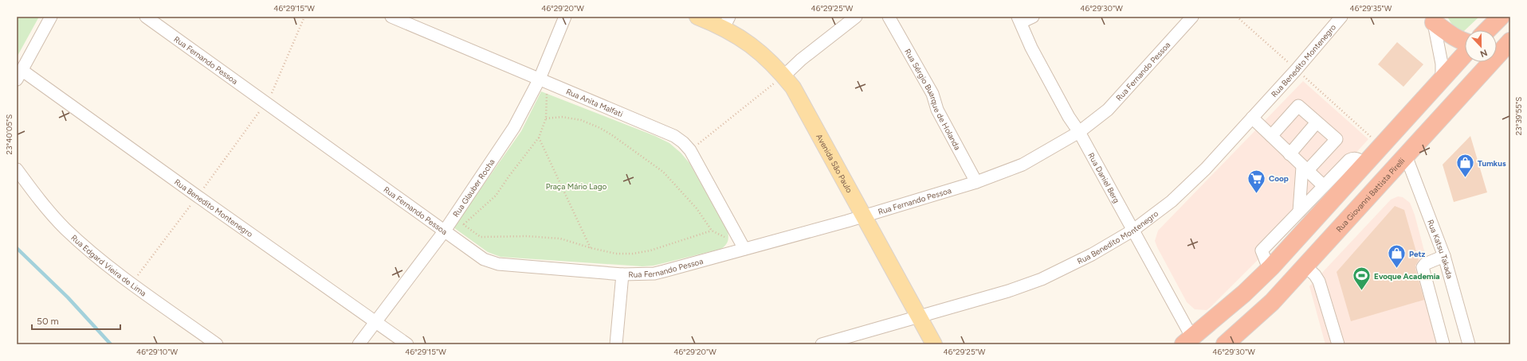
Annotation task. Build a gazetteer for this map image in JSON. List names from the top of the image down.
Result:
{
  "streets": {
    "highway": ["Rua Giovanni Battista Pirelli"],
    "main road": ["Avenida São Paulo"],
    "street": [
      "Rua Fernando Pessoa",
      "Rua Benedito Montenegro",
      "Rua Sérgio Buarque de Holanda",
      "Rua Anita Malfati",
      "Rua Daniel Berg",
      "Rua Glauber Rocha",
      "Rua Katsu Takada",
      "Rua Edgard Vieira de Lima"
    ]
  },
  "crossings": [
    ["Rua Fernando Pessoa", "Rua Sérgio Buarque de Holanda"],
    ["Rua Fernando Pessoa", "Rua Anita Malfati"],
    ["Rua Fernando Pessoa", "Avenida São Paulo"],
    ["Rua Fernando Pessoa", "Rua Daniel Berg"],
    ["Rua Fernando Pessoa", "Rua Glauber Rocha"],
    ["Rua Benedito Montenegro", "Avenida São Paulo"],
    ["Rua Benedito Montenegro", "Rua Daniel Berg"],
    ["Rua Benedito Montenegro", "Rua Glauber Rocha"],
    ["Rua Anita Malfati", "Rua Glauber Rocha"],
    ["Rua Giovanni Battista Pirelli", "Rua Katsu Takada"]
  ],
  "parks": ["Praça Mário Lago"],
  "places": {
    "shop": ["Tumkus", "Petz"],
    "supermarket": ["Coop"],
    "sports": ["Evoque Academia"]
  },
  "scale_bar": "50 m",
  "north": "bottom",
  "coordinates": [
    "46°29'15\"W",
    "46°29'20\"W",
    "46°29'25\"W",
    "46°29'30\"W",
    "46°29'35\"W",
    "23°39'55\"S",
    "23°40'05\"S",
    "46°29'10\"W"
  ]
}
